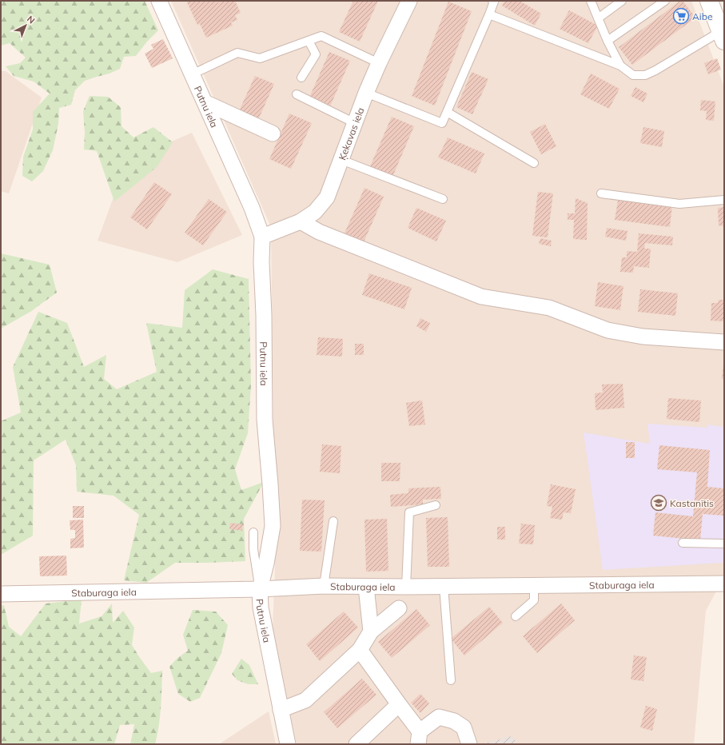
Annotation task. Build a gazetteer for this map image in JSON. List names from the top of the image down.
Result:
{
  "streets": {
    "street": ["Putnu iela", "Ķekavas iela", "Staburaga iela"]
  },
  "crossings": [
    ["Putnu iela", "Ķekavas iela"],
    ["Putnu iela", "Staburaga iela"]
  ],
  "places": {
    "supermarket": ["Aibe"],
    "school or university": ["Kastanītis"]
  },
  "north": "top right"
}
